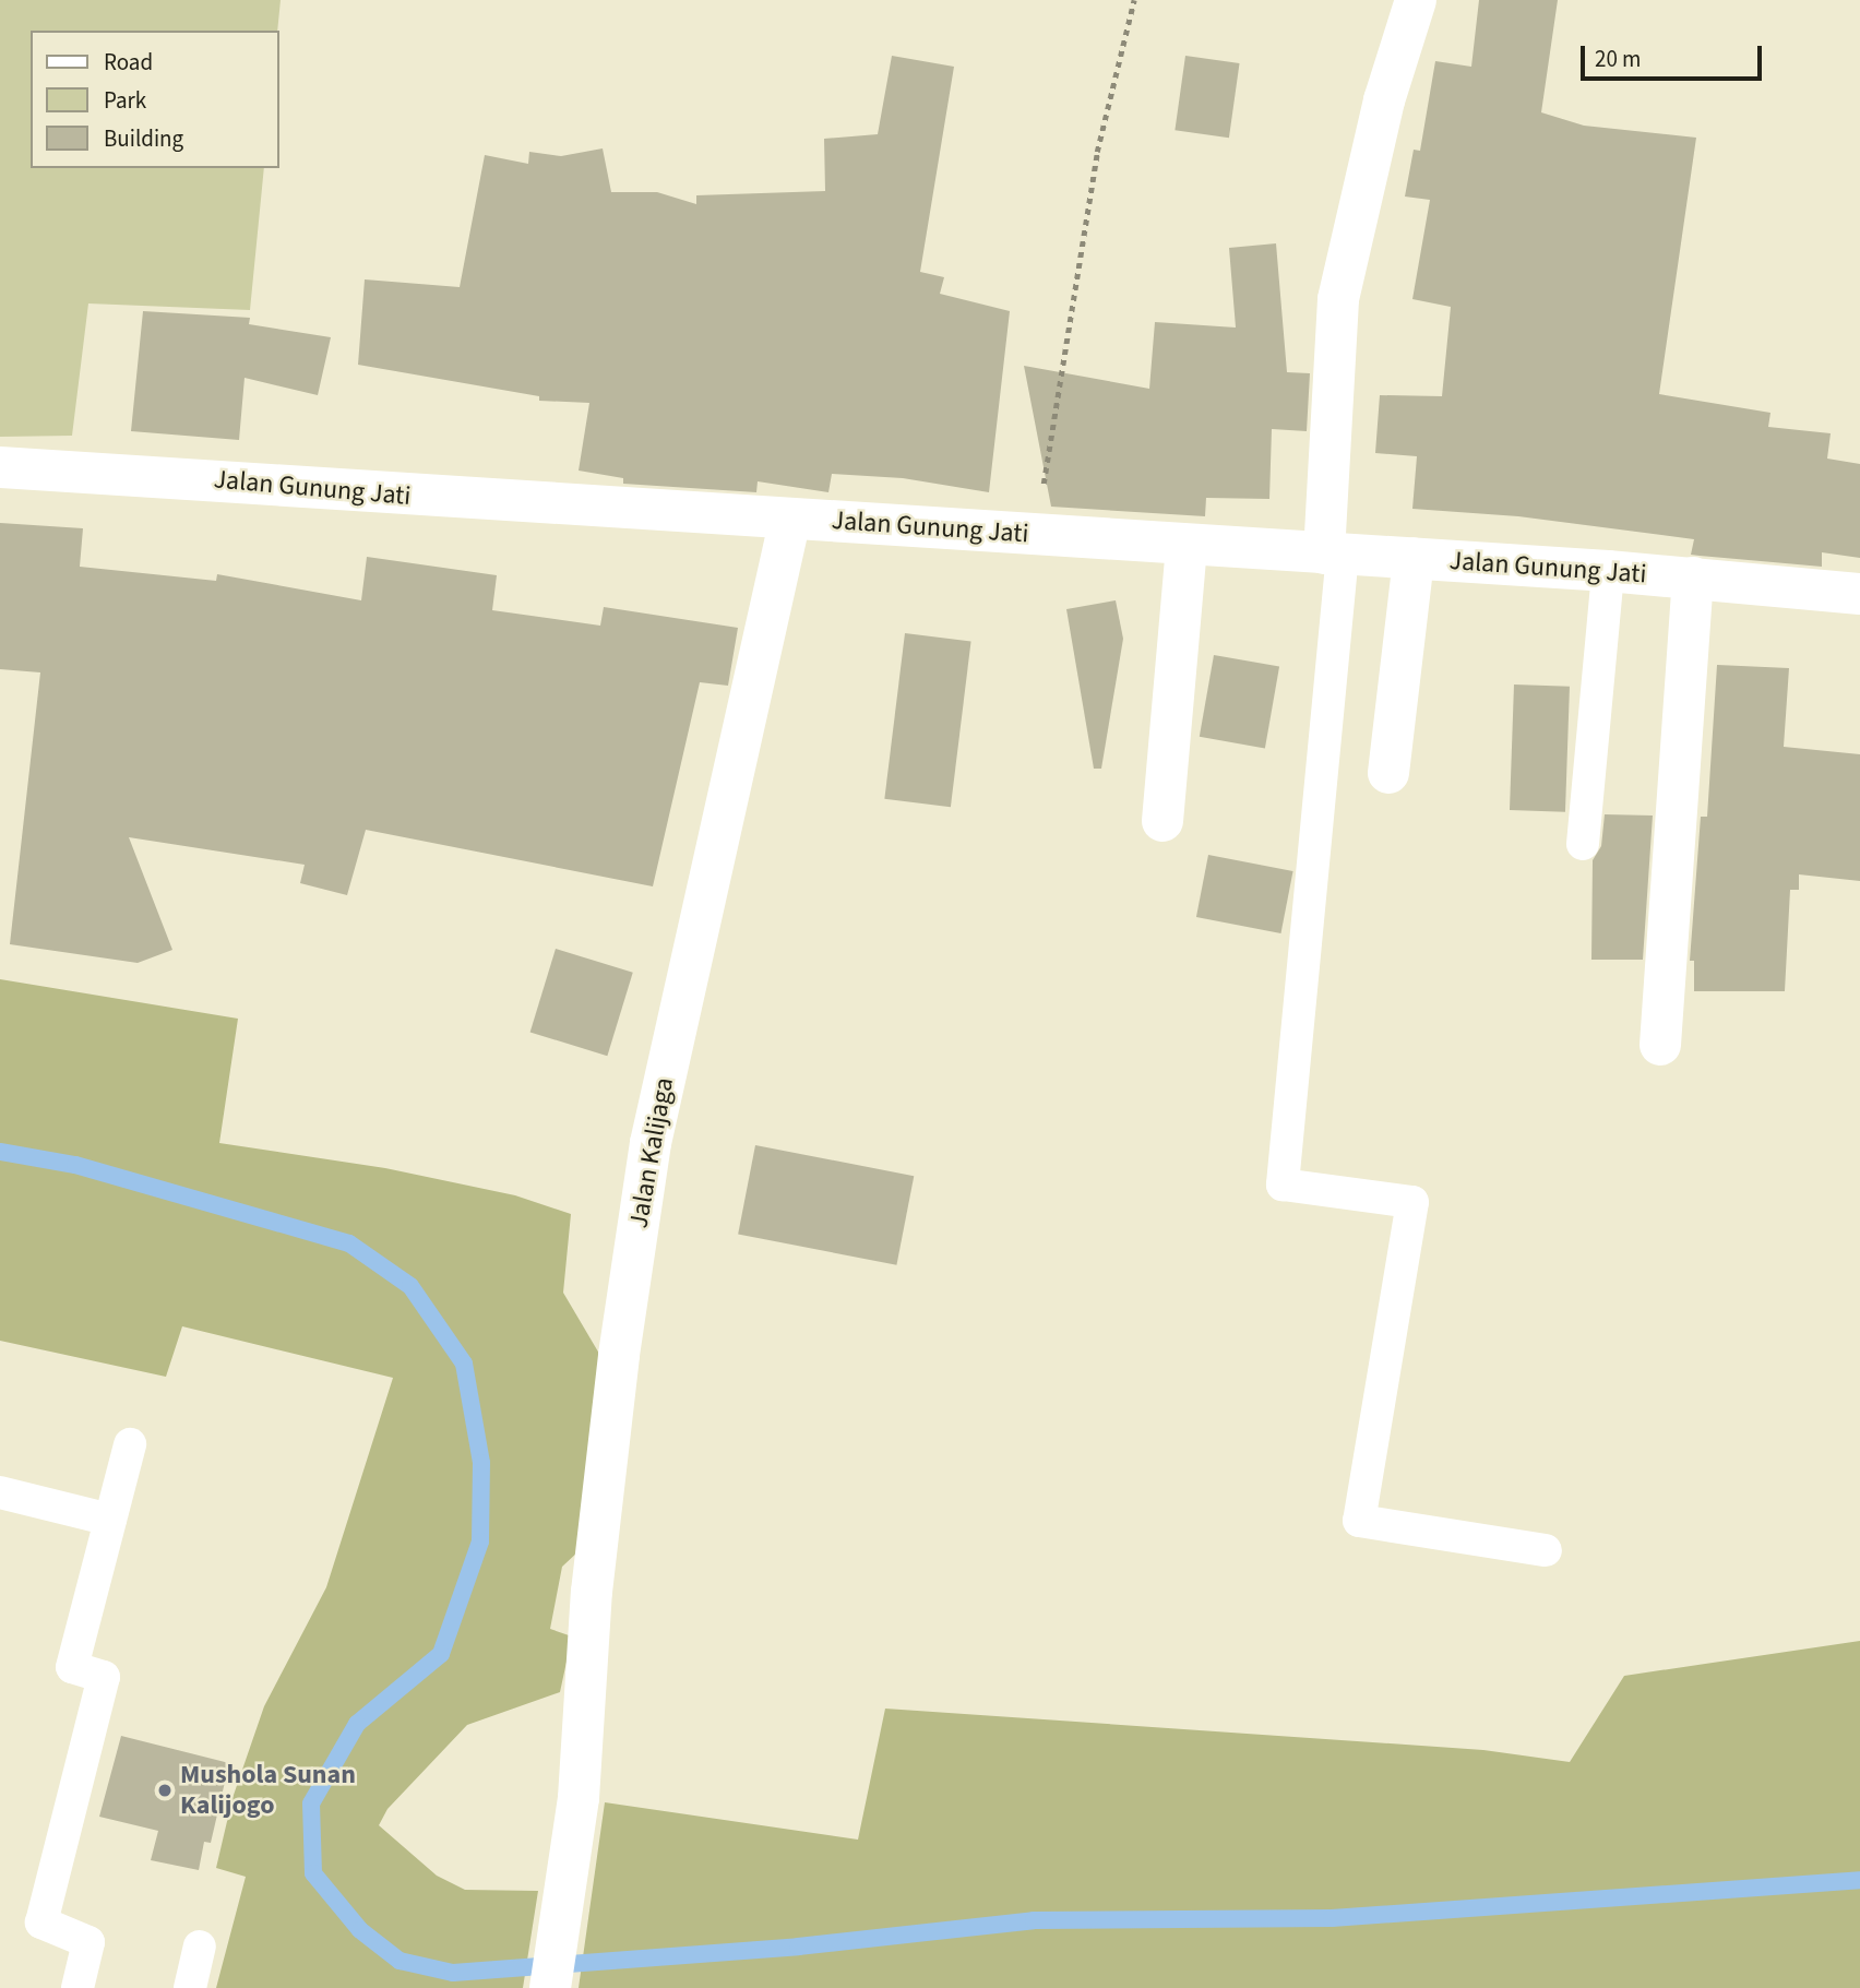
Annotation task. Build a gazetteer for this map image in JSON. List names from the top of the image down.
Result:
{
  "streets": {
    "street": ["Jalan Gunung Jati", "Jalan Kalijaga"]
  },
  "crossings": [
    ["Jalan Gunung Jati", "Jalan Kalijaga"]
  ],
  "places": ["Mushola Sunan Kalijogo"],
  "legend": ["Road", "Park", "Building"],
  "scale_bar": "20 m"
}
